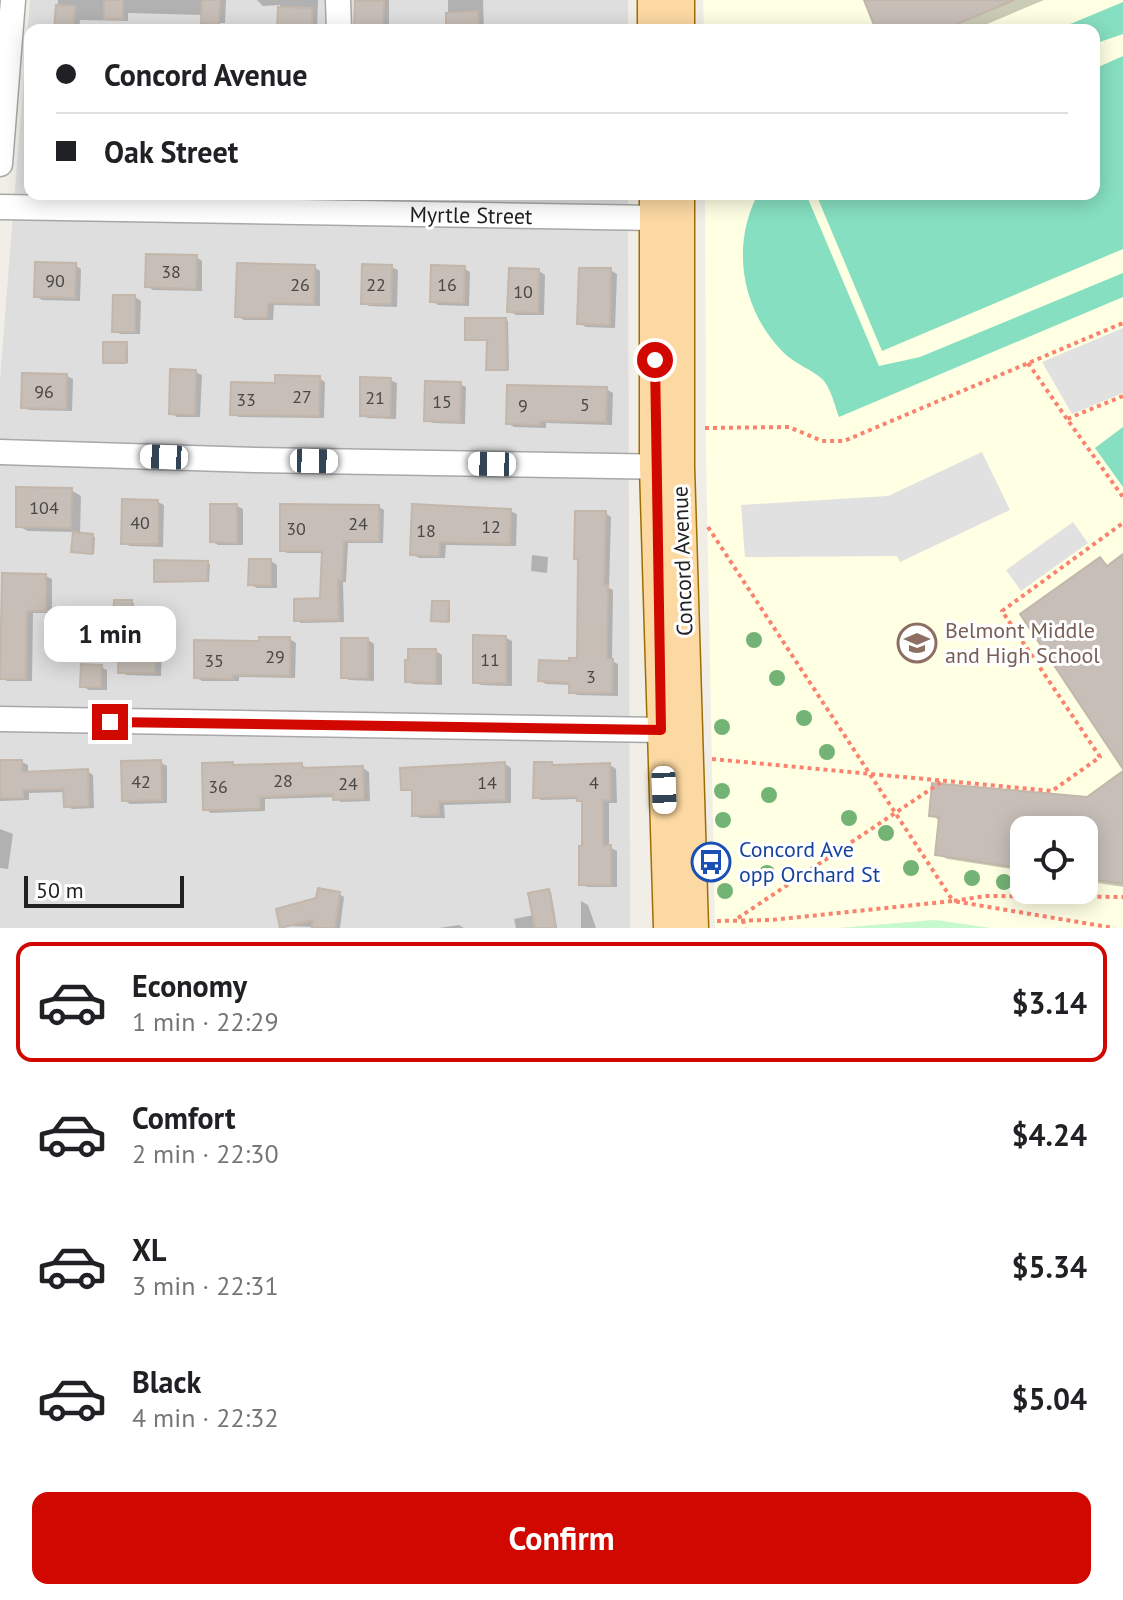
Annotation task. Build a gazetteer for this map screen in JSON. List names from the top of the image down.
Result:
{
  "streets": {
    "main road": ["Concord Avenue"],
    "street": ["Myrtle Street"]
  },
  "crossings": [
    ["Myrtle Street", "Concord Avenue"]
  ],
  "places": {
    "school or university": ["Belmont Middle and High School"],
    "bus stop": ["Concord Ave opp Orchard St"]
  },
  "house_numbers": [
    "38",
    "90",
    "26",
    "22",
    "16",
    "10",
    "96",
    "27",
    "21",
    "33",
    "15",
    "5",
    "9",
    "104",
    "40",
    "24",
    "12",
    "30",
    "18",
    "29",
    "11",
    "35",
    "3",
    "28",
    "42",
    "14",
    "4",
    "24",
    "36"
  ],
  "scale_bar": "50 m",
  "page": {
    "banner": ["Concord Avenue", "Oak Street"],
    "bubble": "1 min",
    "scale": "50 m",
    "list": [
      {
        "name": "Economy",
        "note": "1 min · 22:29",
        "value": "$3.14"
      },
      {
        "name": "Comfort",
        "note": "2 min · 22:30",
        "value": "$4.24"
      },
      {
        "name": "XL",
        "note": "3 min · 22:31",
        "value": "$5.34"
      },
      {
        "name": "Black",
        "note": "4 min · 22:32",
        "value": "$5.04"
      }
    ],
    "buttons": "Confirm"
  }
}
